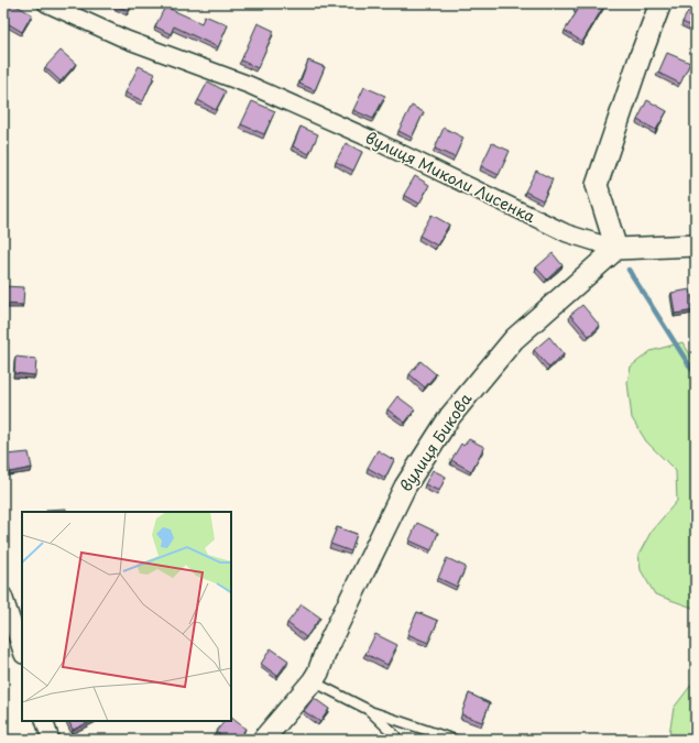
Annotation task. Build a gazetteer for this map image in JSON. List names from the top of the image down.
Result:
{
  "streets": {
    "street": ["вулиця Миколи Лисенка", "вулиця Бикова"]
  },
  "crossings": [
    ["вулиця Миколи Лисенка", "вулиця Бикова"]
  ]
}
